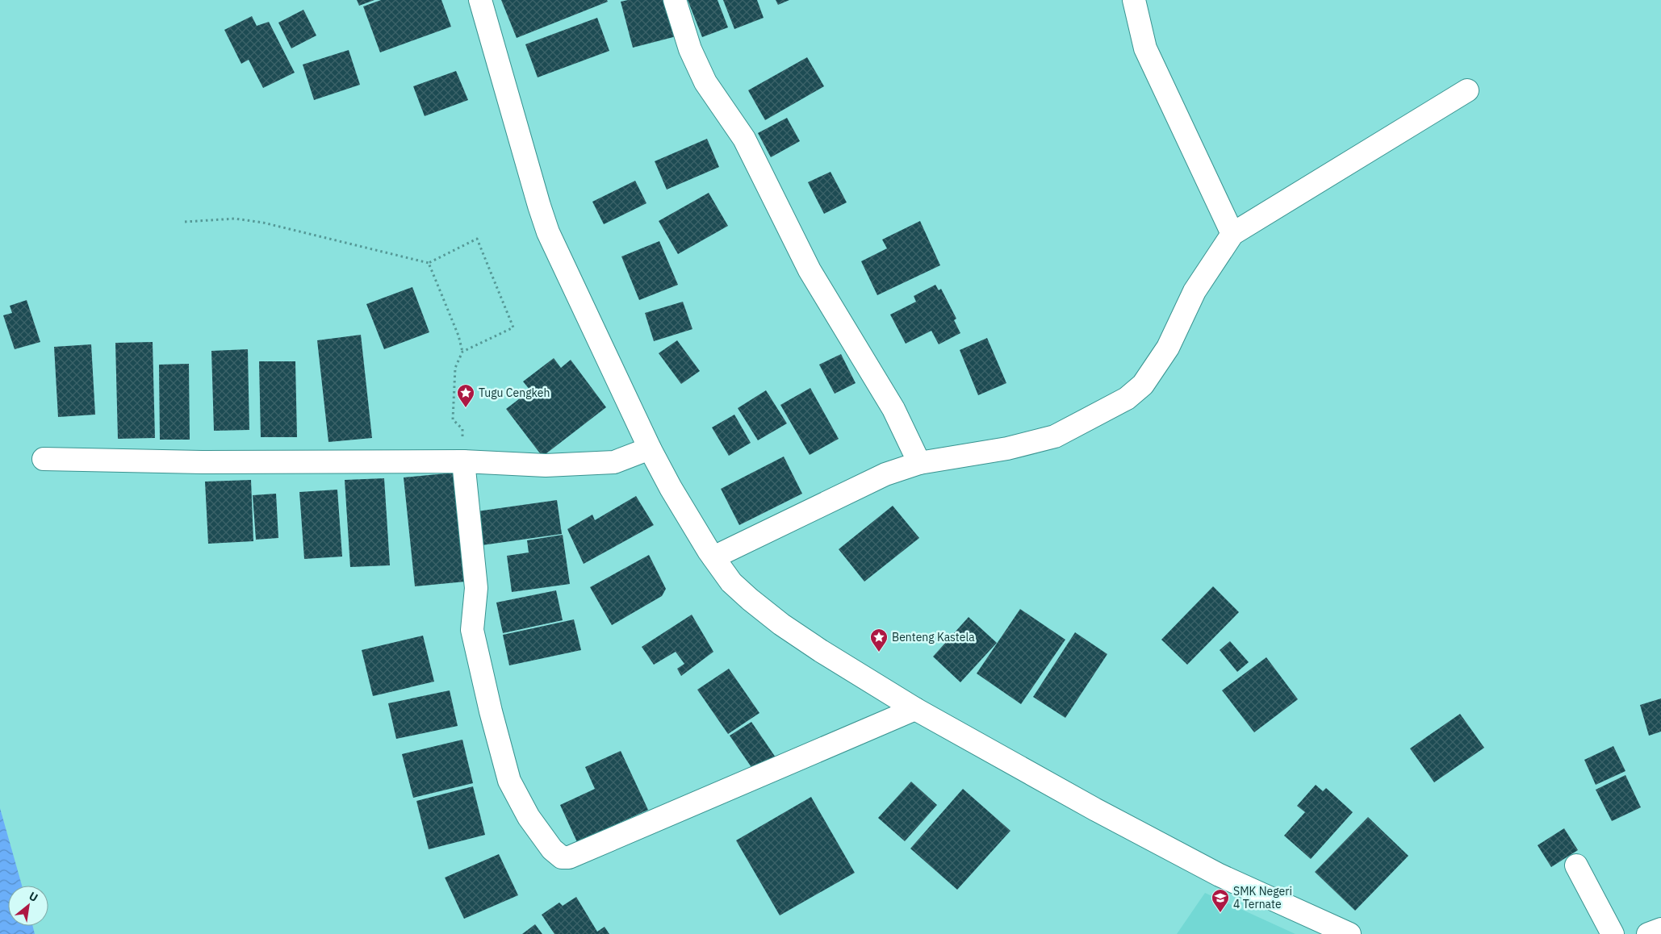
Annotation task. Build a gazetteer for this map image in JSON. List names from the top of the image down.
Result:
{
  "places": {
    "place": ["Tugu Cengkeh", "Benteng Kastela"],
    "school or university": ["SMK Negeri 4 Ternate"]
  },
  "north": "top right"
}
